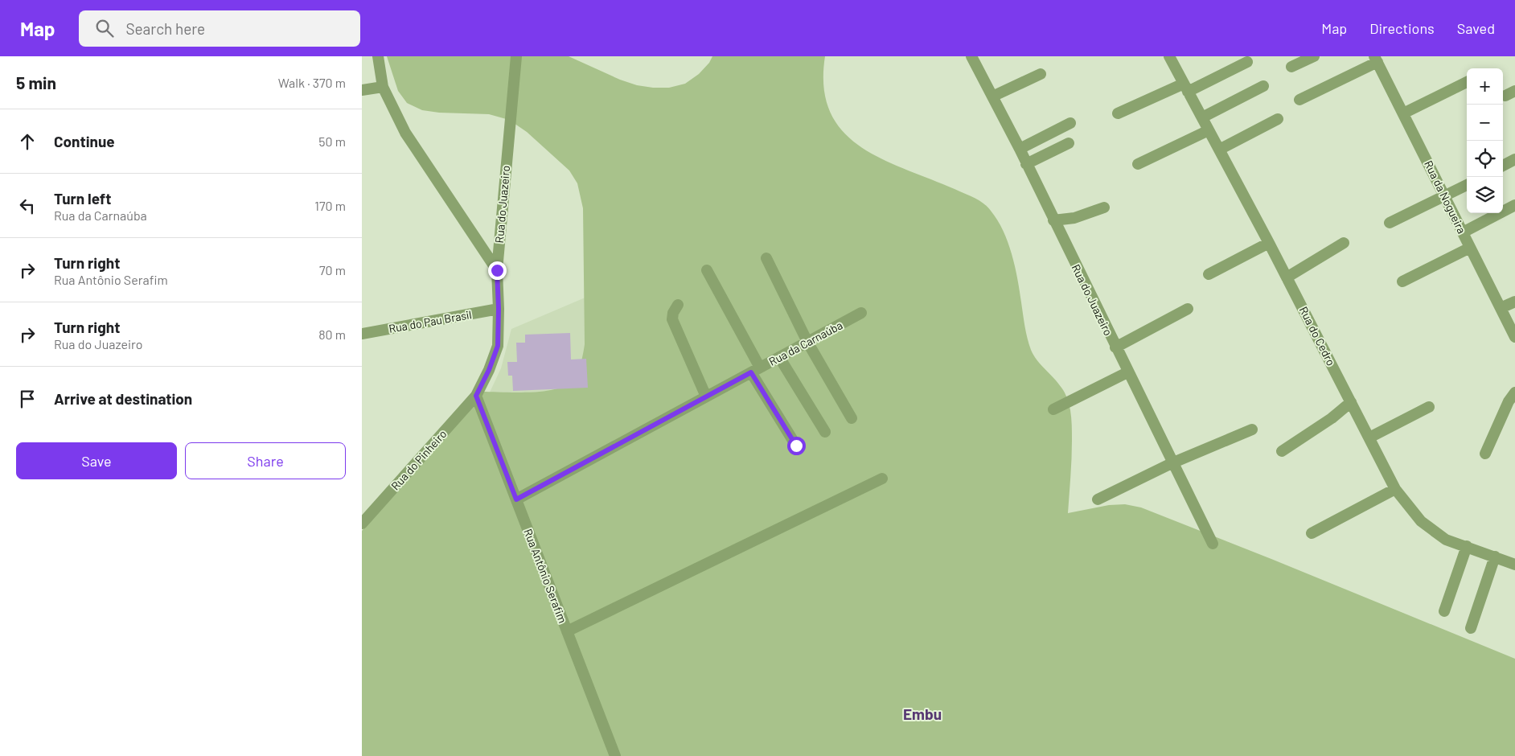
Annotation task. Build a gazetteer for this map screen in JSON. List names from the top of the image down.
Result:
{
  "streets": {
    "street": [
      "Rua da Nogueira",
      "Rua do Juazeiro",
      "Rua do Pau Brasil",
      "Rua do Cedro",
      "Rua da Carnaúba",
      "Rua do Pinheiro",
      "Rua Antônio Serafim"
    ]
  },
  "crossings": [
    ["Rua do Juazeiro", "Rua do Pau Brasil"],
    ["Rua do Juazeiro", "Rua do Pinheiro"],
    ["Rua do Juazeiro", "Rua Antônio Serafim"],
    ["Rua da Carnaúba", "Rua Antônio Serafim"],
    ["Rua do Pinheiro", "Rua Antônio Serafim"]
  ],
  "districts": ["Embu"],
  "page": {
    "header": "Map",
    "search": "Search here",
    "nav": ["Map", "Directions", "Saved"],
    "heading": ["5 min", "Walk · 370 m"],
    "map_buttons": ["+", "−"],
    "list": [
      ["Continue", "50 m"],
      ["Turn left", "Rua da Carnaúba", "170 m"],
      ["Turn right", "Rua Antônio Serafim", "70 m"],
      ["Turn right", "Rua do Juazeiro", "80 m"],
      "Arrive at destination"
    ],
    "buttons": ["Save", "Share"]
  }
}
